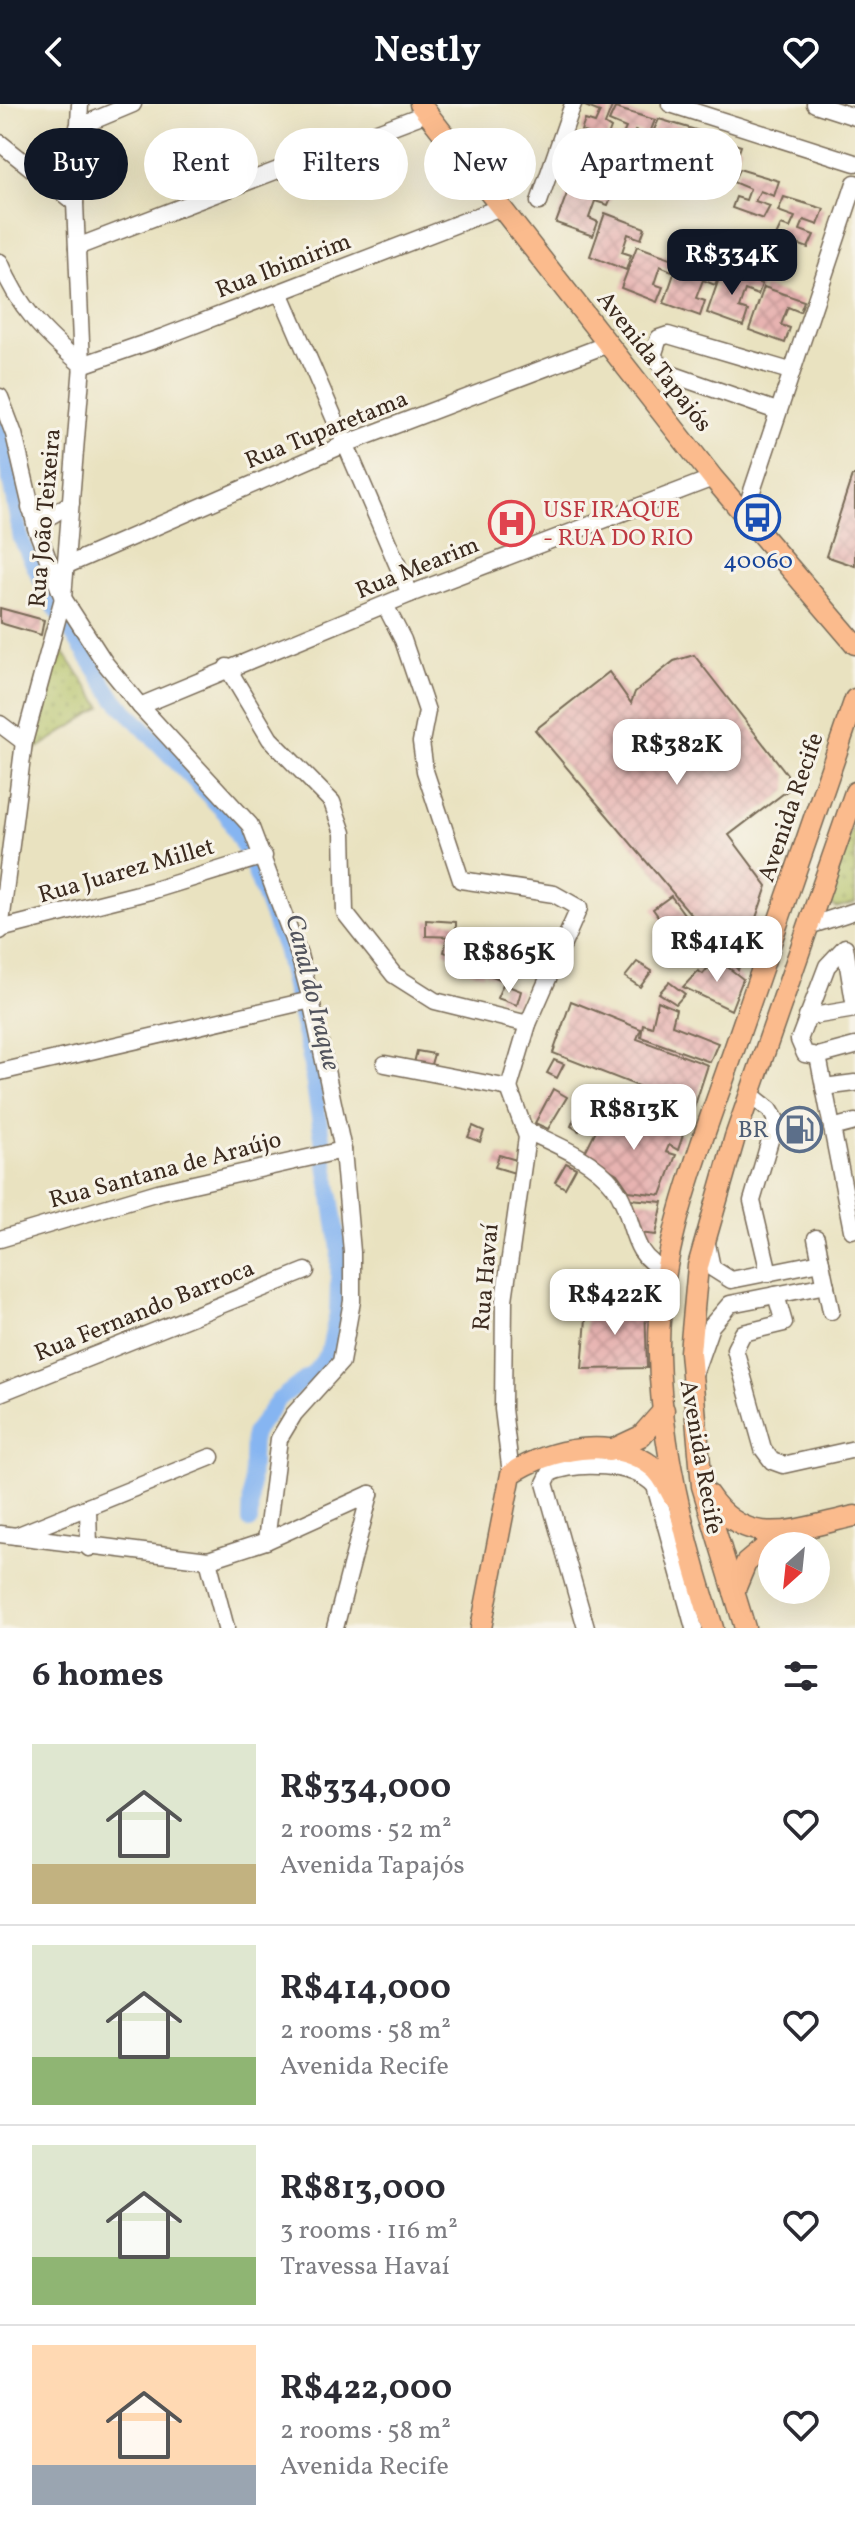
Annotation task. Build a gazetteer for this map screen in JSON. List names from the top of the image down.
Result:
{
  "streets": {
    "main road": ["Avenida Tapajós", "Avenida Recife"],
    "street": [
      "Rua Ibimirim",
      "Rua Tuparetama",
      "Rua João Teixeira",
      "Rua Mearim",
      "Rua Juarez Millet",
      "Rua Santana de Araújo",
      "Rua Havaí",
      "Rua Fernando Barroca"
    ]
  },
  "crossings": [
    ["Rua Ibimirim", "Avenida Tapajós"],
    ["Rua Ibimirim", "Rua João Teixeira"],
    ["Avenida Tapajós", "Rua Tuparetama"],
    ["Avenida Tapajós", "Rua Mearim"],
    ["Rua Tuparetama", "Rua João Teixeira"],
    ["Rua João Teixeira", "Rua Juarez Millet"]
  ],
  "water": ["Canal do Iraque"],
  "places": {
    "bus stop": ["40060"],
    "hospital": ["USF IRAQUE - RUA DO RIO"],
    "fuel station": ["BR"]
  },
  "north": "bottom left",
  "page": {
    "header": "Nestly",
    "chip": [
      "Buy",
      "Rent",
      "Filters",
      "New",
      "Apartment"
    ],
    "price": [
      "R$334K",
      "R$382K",
      "R$414K",
      "R$865K",
      "R$813K",
      "R$422K"
    ],
    "heading": "6 homes",
    "list": [
      {
        "name": "R$334,000",
        "note": "2 rooms · 52 m² · Avenida Tapajós"
      },
      {
        "name": "R$414,000",
        "note": "2 rooms · 58 m² · Avenida Recife"
      },
      {
        "name": "R$813,000",
        "note": "3 rooms · 116 m² · Travessa Havaí"
      },
      {
        "name": "R$422,000",
        "note": "2 rooms · 58 m² · Avenida Recife"
      }
    ]
  }
}
